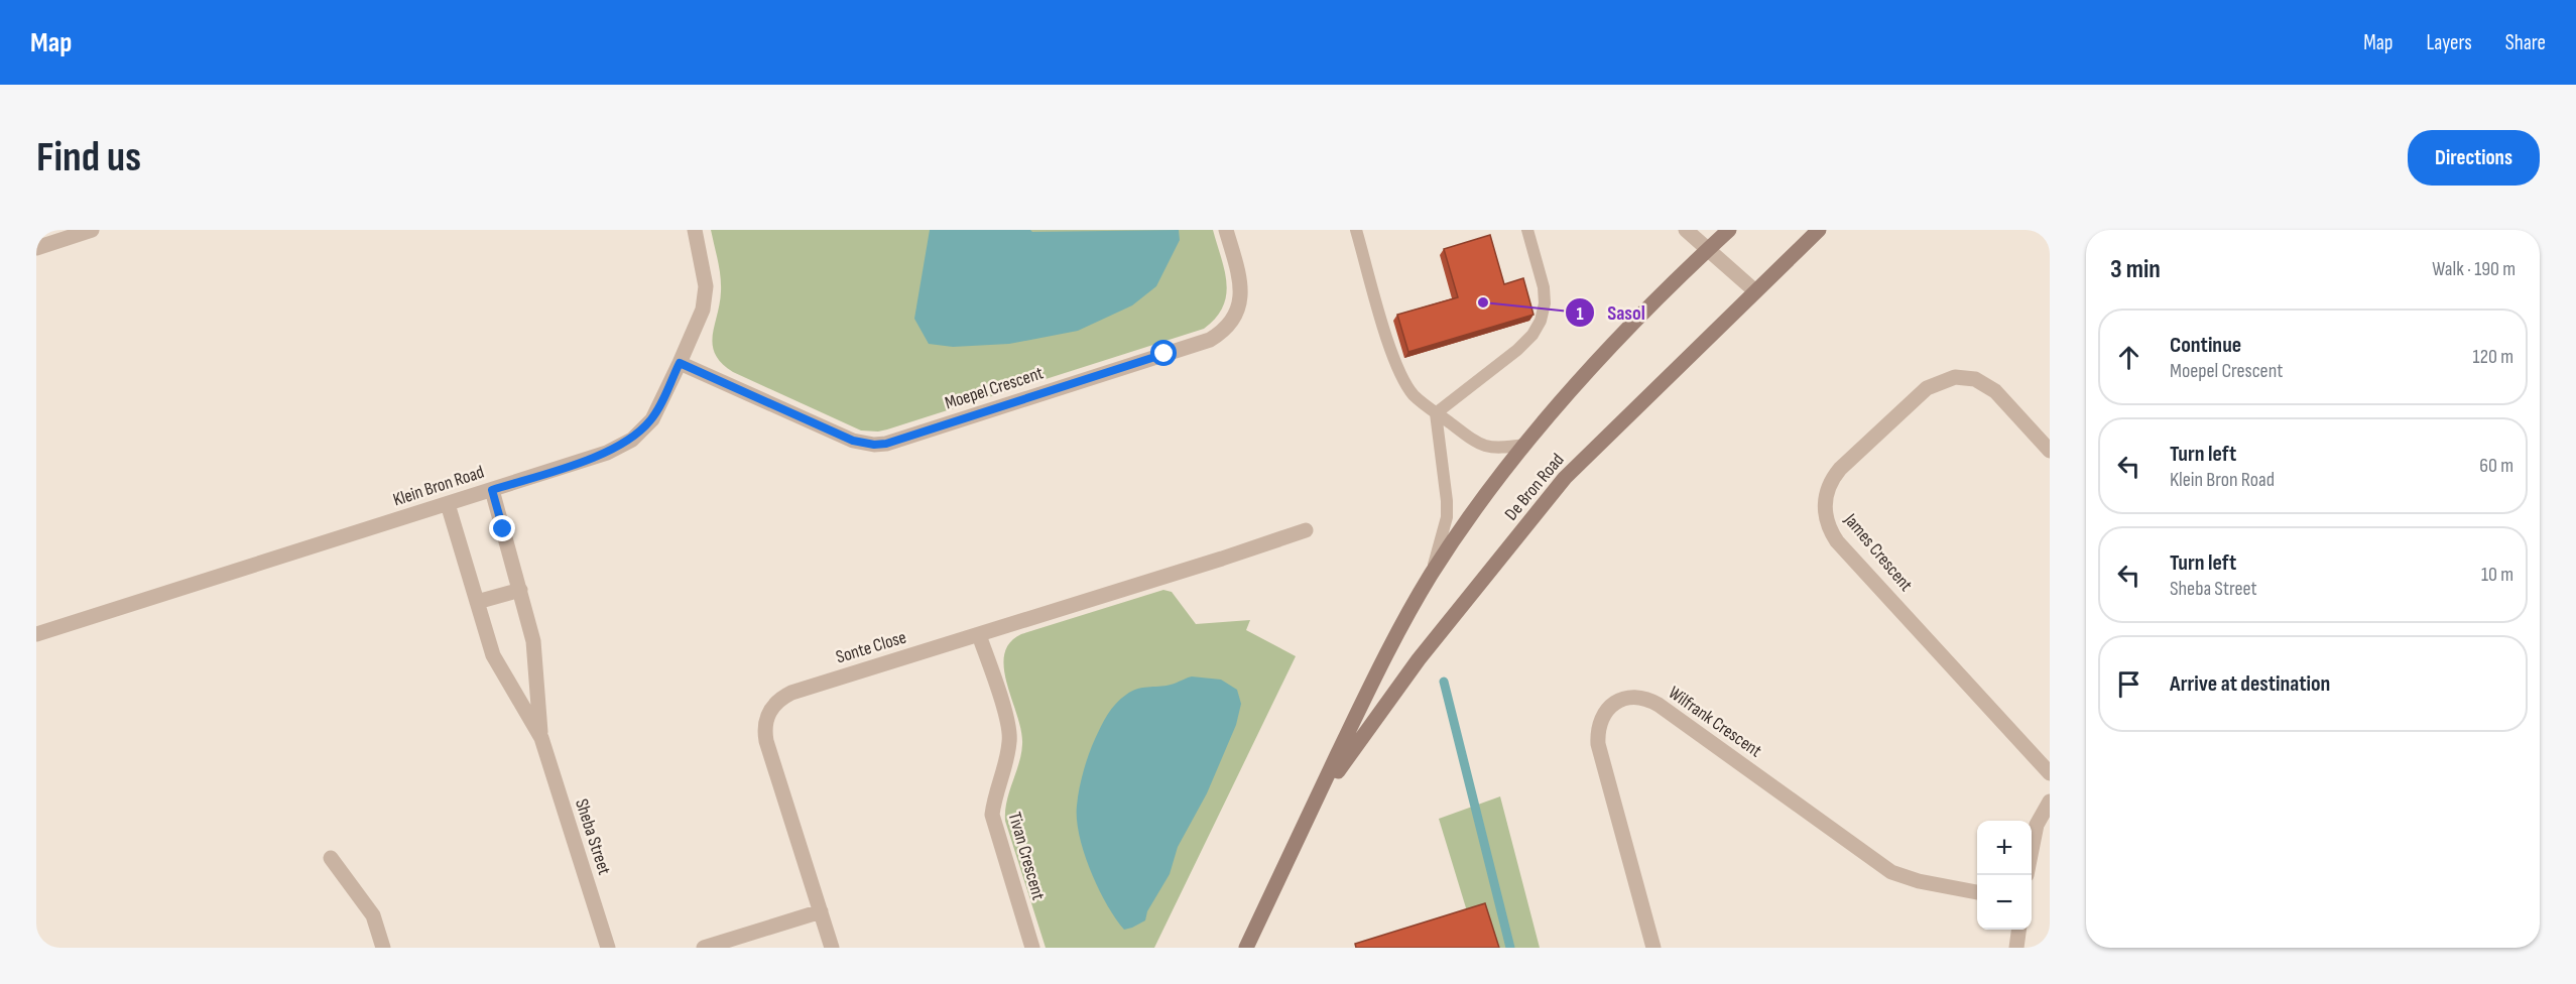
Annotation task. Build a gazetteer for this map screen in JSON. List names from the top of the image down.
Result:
{
  "streets": {
    "street": [
      "Moepel Crescent",
      "Klein Bron Road",
      "De Bron Road",
      "James Crescent",
      "Sonte Close",
      "Wilfrank Crescent",
      "Sheba Street",
      "Tivan Crescent"
    ]
  },
  "crossings": [
    ["Moepel Crescent", "Klein Bron Road"],
    ["Klein Bron Road", "Sheba Street"],
    ["Sonte Close", "Tivan Crescent"]
  ],
  "places": ["Sasol"],
  "page": {
    "header": "Map",
    "nav": ["Map", "Layers", "Share"],
    "buttons": "Directions",
    "title": "Find us",
    "heading": ["3 min", "Walk · 190 m"],
    "list": [
      ["Continue", "Moepel Crescent", "120 m"],
      ["Turn left", "Klein Bron Road", "60 m"],
      ["Turn left", "Sheba Street", "10 m"],
      "Arrive at destination"
    ],
    "map_buttons": ["+", "−"]
  }
}
